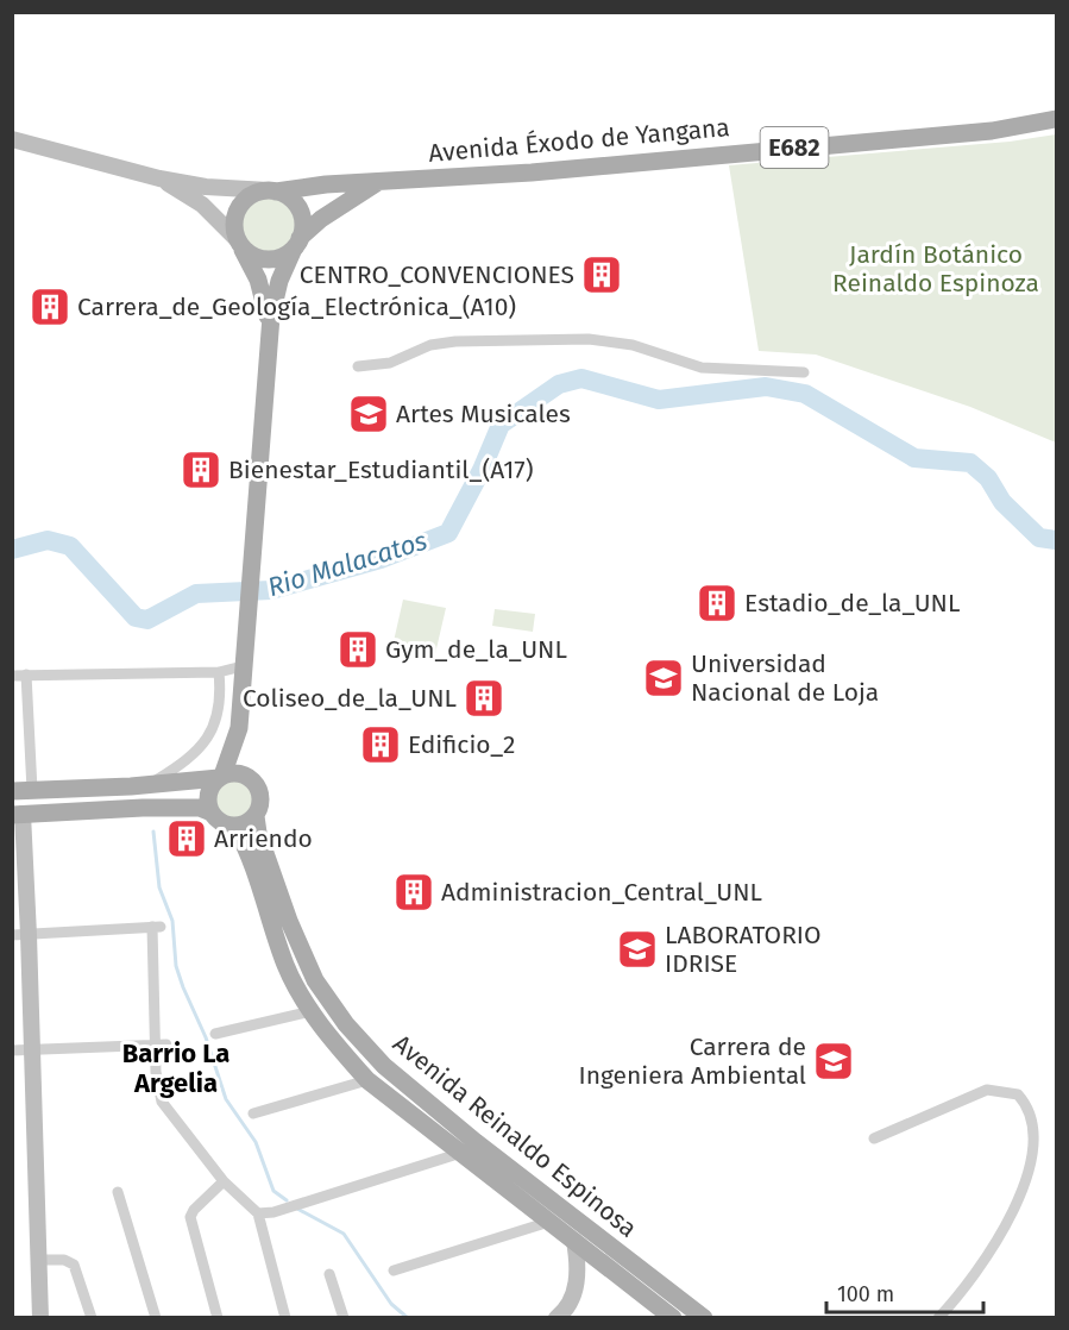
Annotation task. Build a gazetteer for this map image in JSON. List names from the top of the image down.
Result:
{
  "streets": {
    "main road": ["Avenida Éxodo de Yangana", "E682", "Avenida Reinaldo Espinosa"]
  },
  "crossings": [
    ["Avenida Éxodo de Yangana", "E682"]
  ],
  "districts": ["Barrio La Argelia"],
  "water": ["Rio Malacatos"],
  "parks": ["Jardín Botánico Reinaldo Espinoza"],
  "places": {
    "building": [
      "CENTRO_CONVENCIONES",
      "Carrera_de_Geología_Electrónica_(A10)",
      "Bienestar_Estudiantil_(A17)",
      "Estadio_de_la_UNL",
      "Gym_de_la_UNL",
      "Coliseo_de_la_UNL",
      "Edificio_2",
      "Arriendo",
      "Administracion_Central_UNL"
    ],
    "school or university": [
      "Artes Musicales",
      "Universidad Nacional de Loja",
      "LABORATORIO IDRISE",
      "Carrera de Ingeniera Ambiental"
    ]
  },
  "scale_bar": "100 m"
}
